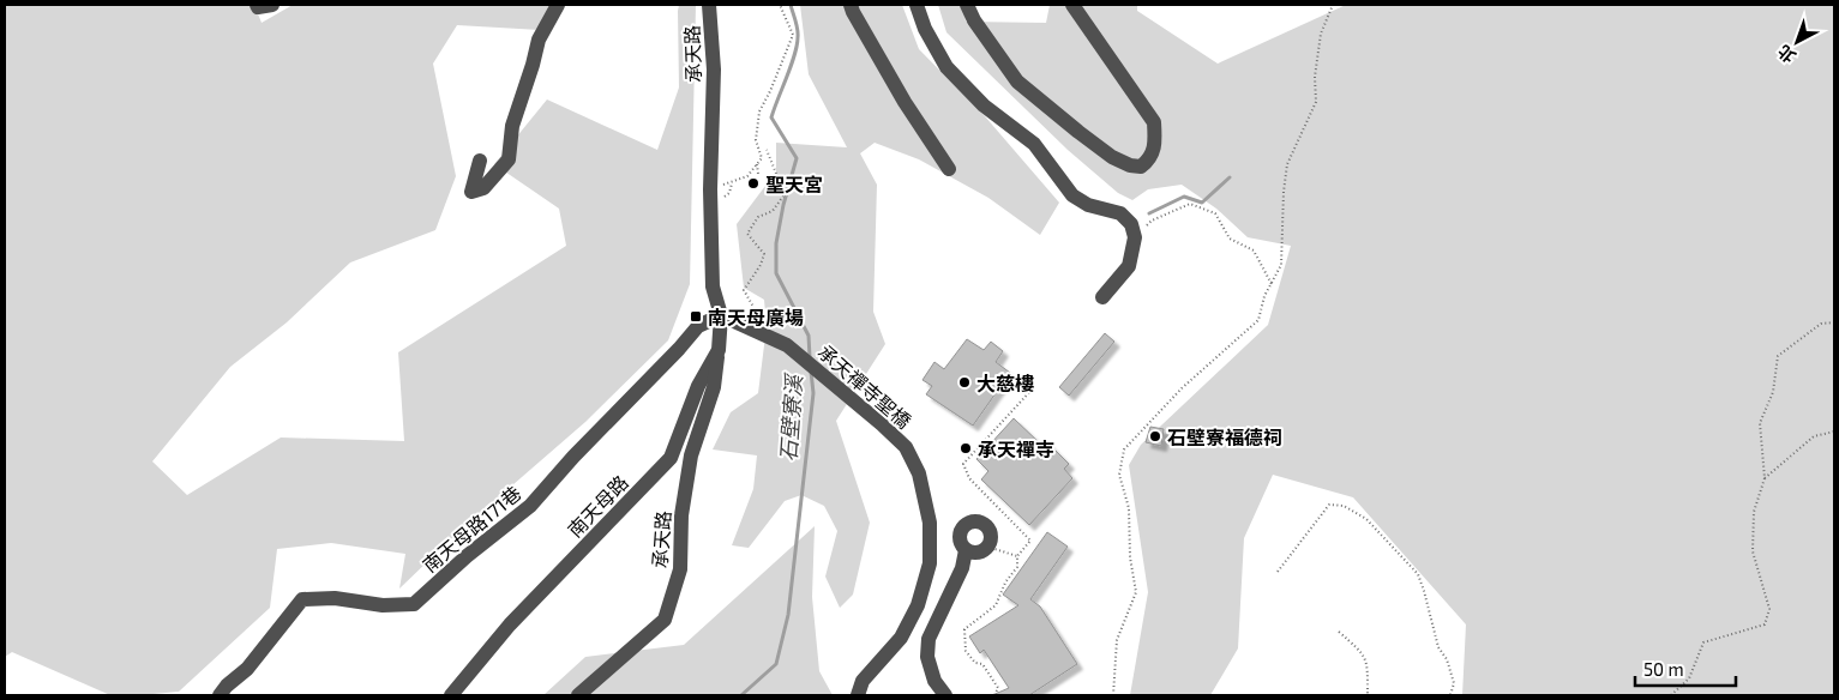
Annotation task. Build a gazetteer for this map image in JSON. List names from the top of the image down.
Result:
{
  "streets": {
    "street": [
      "承天路",
      "承天禪寺聖橋",
      "南天母路",
      "南天母路171巷"
    ]
  },
  "crossings": [
    ["承天路", "承天禪寺聖橋"],
    ["承天路", "南天母路"],
    ["承天路", "南天母路171巷"],
    ["承天禪寺聖橋", "南天母路"],
    ["承天禪寺聖橋", "南天母路171巷"],
    ["南天母路", "南天母路171巷"]
  ],
  "water": ["石壁寮溪"],
  "places": {
    "other": [
      "聖天宮",
      "大慈樓",
      "石壁寮福德祠",
      "承天禪寺"
    ],
    "transit": ["南天母廣場"]
  },
  "scale_bar": "50 m",
  "north": "bottom left"
}
